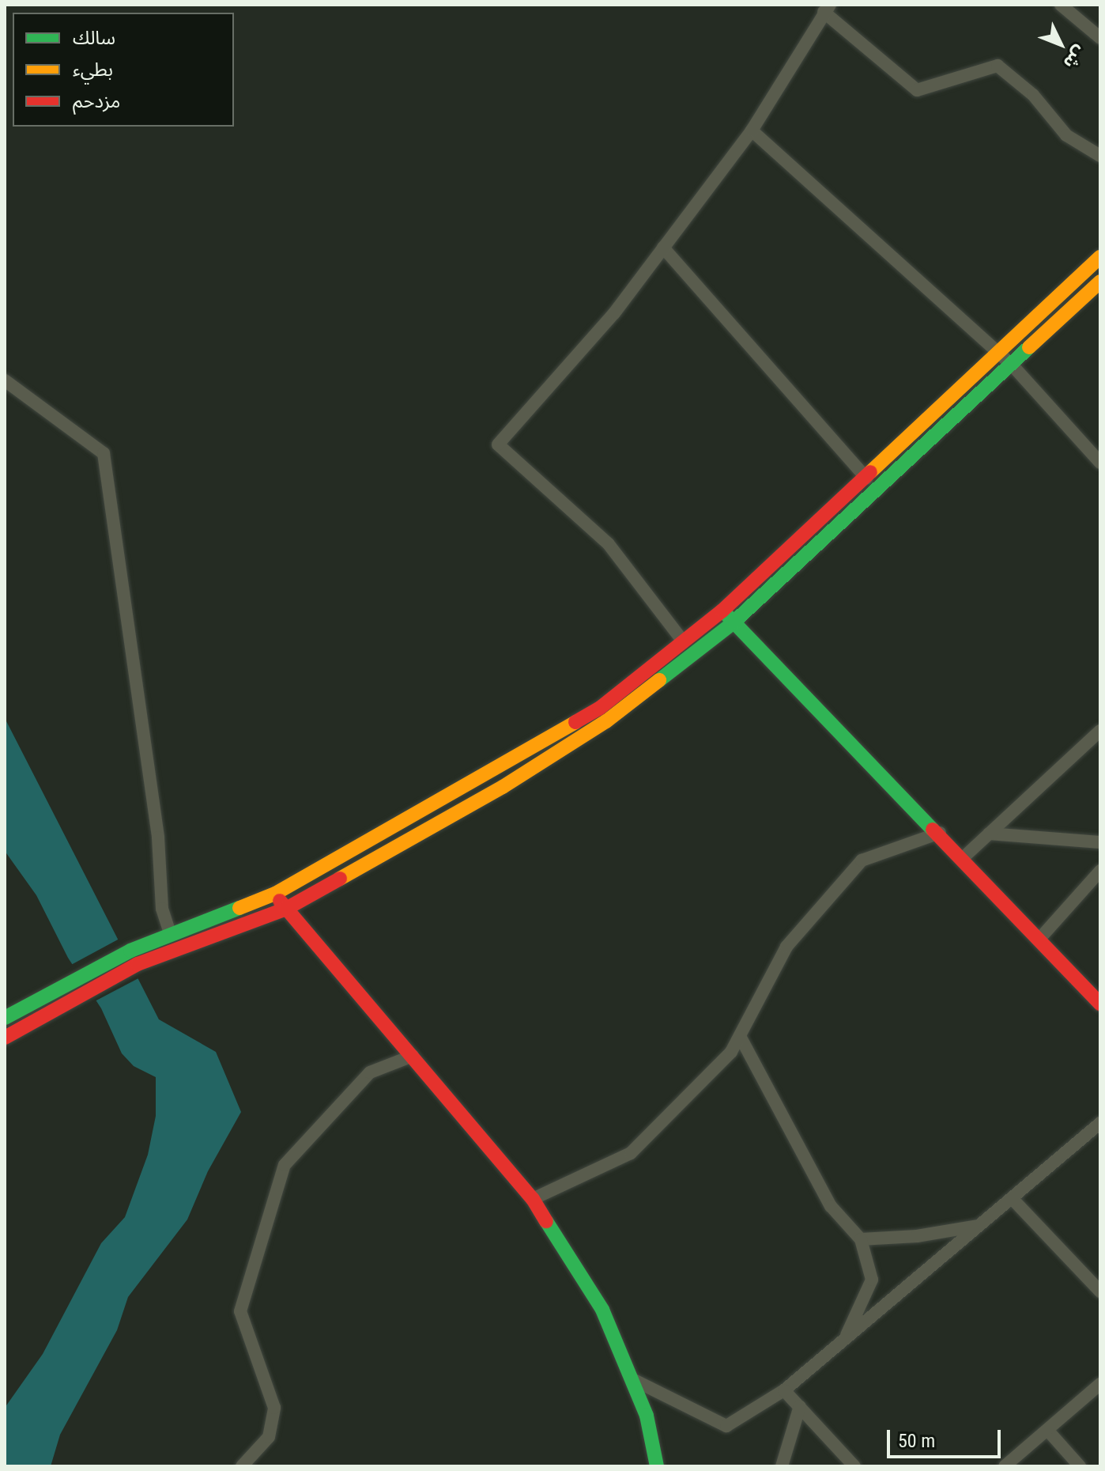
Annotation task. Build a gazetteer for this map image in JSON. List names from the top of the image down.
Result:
{
  "legend": ["سالك", "بطيء", "مزدحم"],
  "scale_bar": "50 m",
  "north": "bottom right"
}
